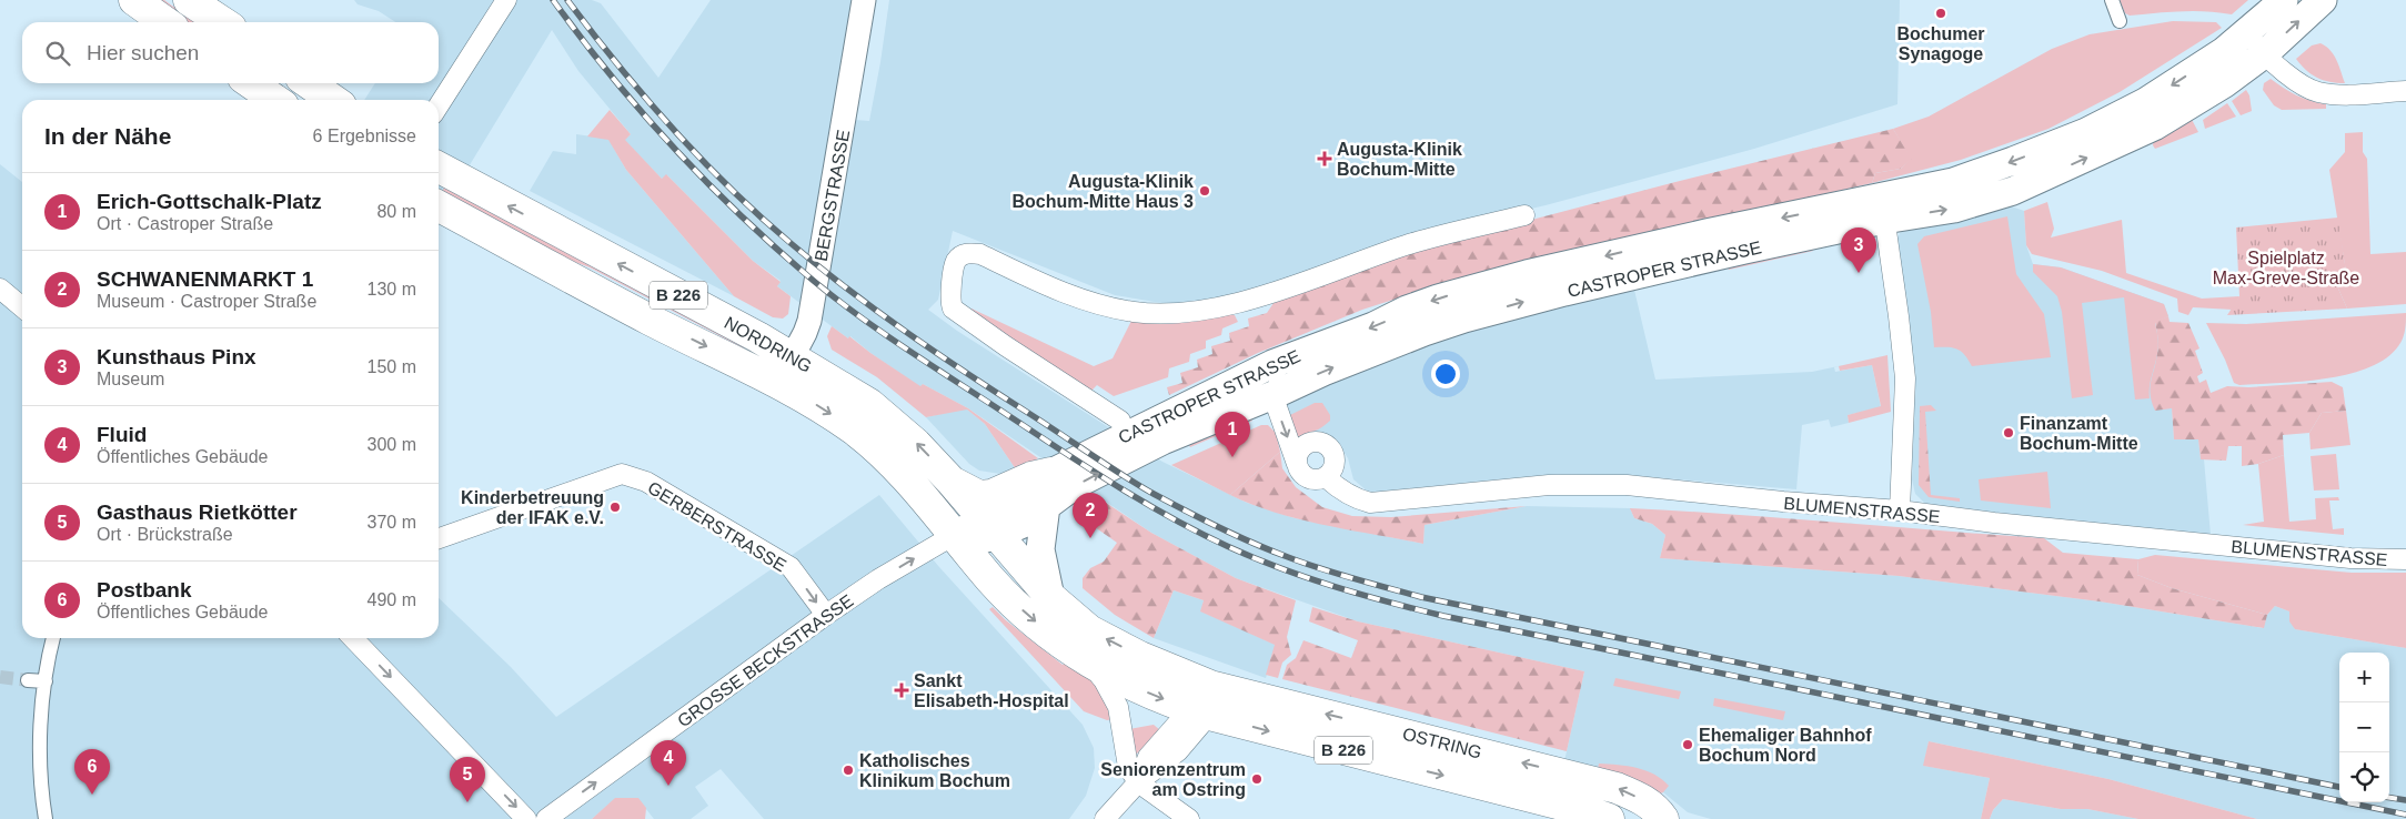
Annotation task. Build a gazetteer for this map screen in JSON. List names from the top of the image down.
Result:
{
  "streets": {
    "main road": [
      "CASTROPER STRASSE",
      "B 226",
      "NORDRING",
      "OSTRING"
    ],
    "street": [
      "BERGSTRASSE",
      "BLUMENSTRASSE",
      "GERBERSTRASSE",
      "GROSSE BECKSTRASSE"
    ]
  },
  "crossings": [
    ["BERGSTRASSE", "NORDRING"],
    ["CASTROPER STRASSE", "B 226"],
    ["CASTROPER STRASSE", "NORDRING"],
    ["B 226", "NORDRING"],
    ["B 226", "GROSSE BECKSTRASSE"],
    ["B 226", "OSTRING"],
    ["NORDRING", "GROSSE BECKSTRASSE"],
    ["GERBERSTRASSE", "GROSSE BECKSTRASSE"]
  ],
  "one_way": ["GERBERSTRASSE", "GROSSE BECKSTRASSE"],
  "parks": ["Spielplatz Max-Greve-Straße"],
  "places": {
    "other": [
      "Bochumer Synagoge",
      "Augusta-Klinik Bochum-Mitte Haus 3",
      "Finanzamt Bochum-Mitte",
      "Kinderbetreuung der IFAK e.V.",
      "Ehemaliger Bahnhof Bochum Nord",
      "Katholisches Klinikum Bochum",
      "Seniorenzentrum am Ostring"
    ],
    "health": ["Augusta-Klinik Bochum-Mitte", "Sankt Elisabeth-Hospital"]
  },
  "page": {
    "search": "Hier suchen",
    "heading": ["In der Nähe", "6 Ergebnisse"],
    "list": [
      {
        "mark": "1",
        "name": "Erich-Gottschalk-Platz",
        "note": "Ort · Castroper Straße",
        "value": "80 m"
      },
      {
        "mark": "2",
        "name": "SCHWANENMARKT 1",
        "note": "Museum · Castroper Straße",
        "value": "130 m"
      },
      {
        "mark": "3",
        "name": "Kunsthaus Pinx",
        "note": "Museum",
        "value": "150 m"
      },
      {
        "mark": "4",
        "name": "Fluid",
        "note": "Öffentliches Gebäude",
        "value": "300 m"
      },
      {
        "mark": "5",
        "name": "Gasthaus Rietkötter",
        "note": "Ort · Brückstraße",
        "value": "370 m"
      },
      {
        "mark": "6",
        "name": "Postbank",
        "note": "Öffentliches Gebäude",
        "value": "490 m"
      }
    ],
    "pins": [
      "3",
      "1",
      "2",
      "4",
      "6",
      "5"
    ],
    "map_buttons": ["+", "−"]
  }
}
